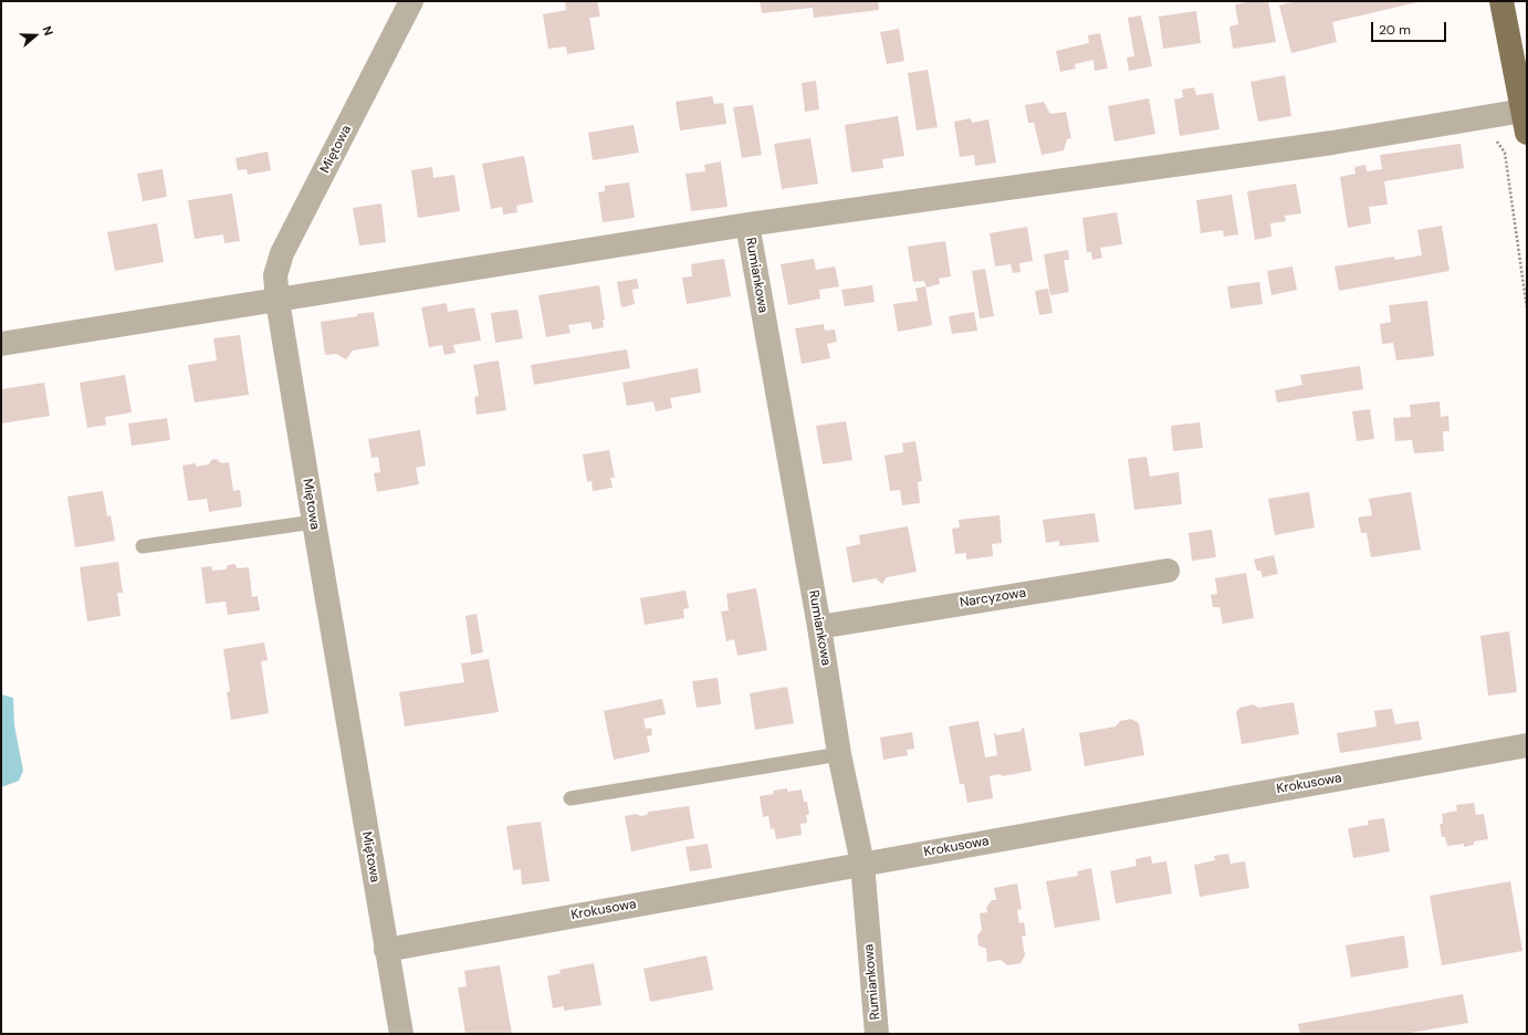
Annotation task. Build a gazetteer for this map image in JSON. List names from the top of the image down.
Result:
{
  "streets": {
    "street": [
      "Miętowa",
      "Rumiankowa",
      "Narcyzowa",
      "Krokusowa"
    ]
  },
  "crossings": [
    ["Miętowa", "Krokusowa"],
    ["Rumiankowa", "Narcyzowa"],
    ["Rumiankowa", "Krokusowa"]
  ],
  "scale_bar": "20 m",
  "north": "right"
}
